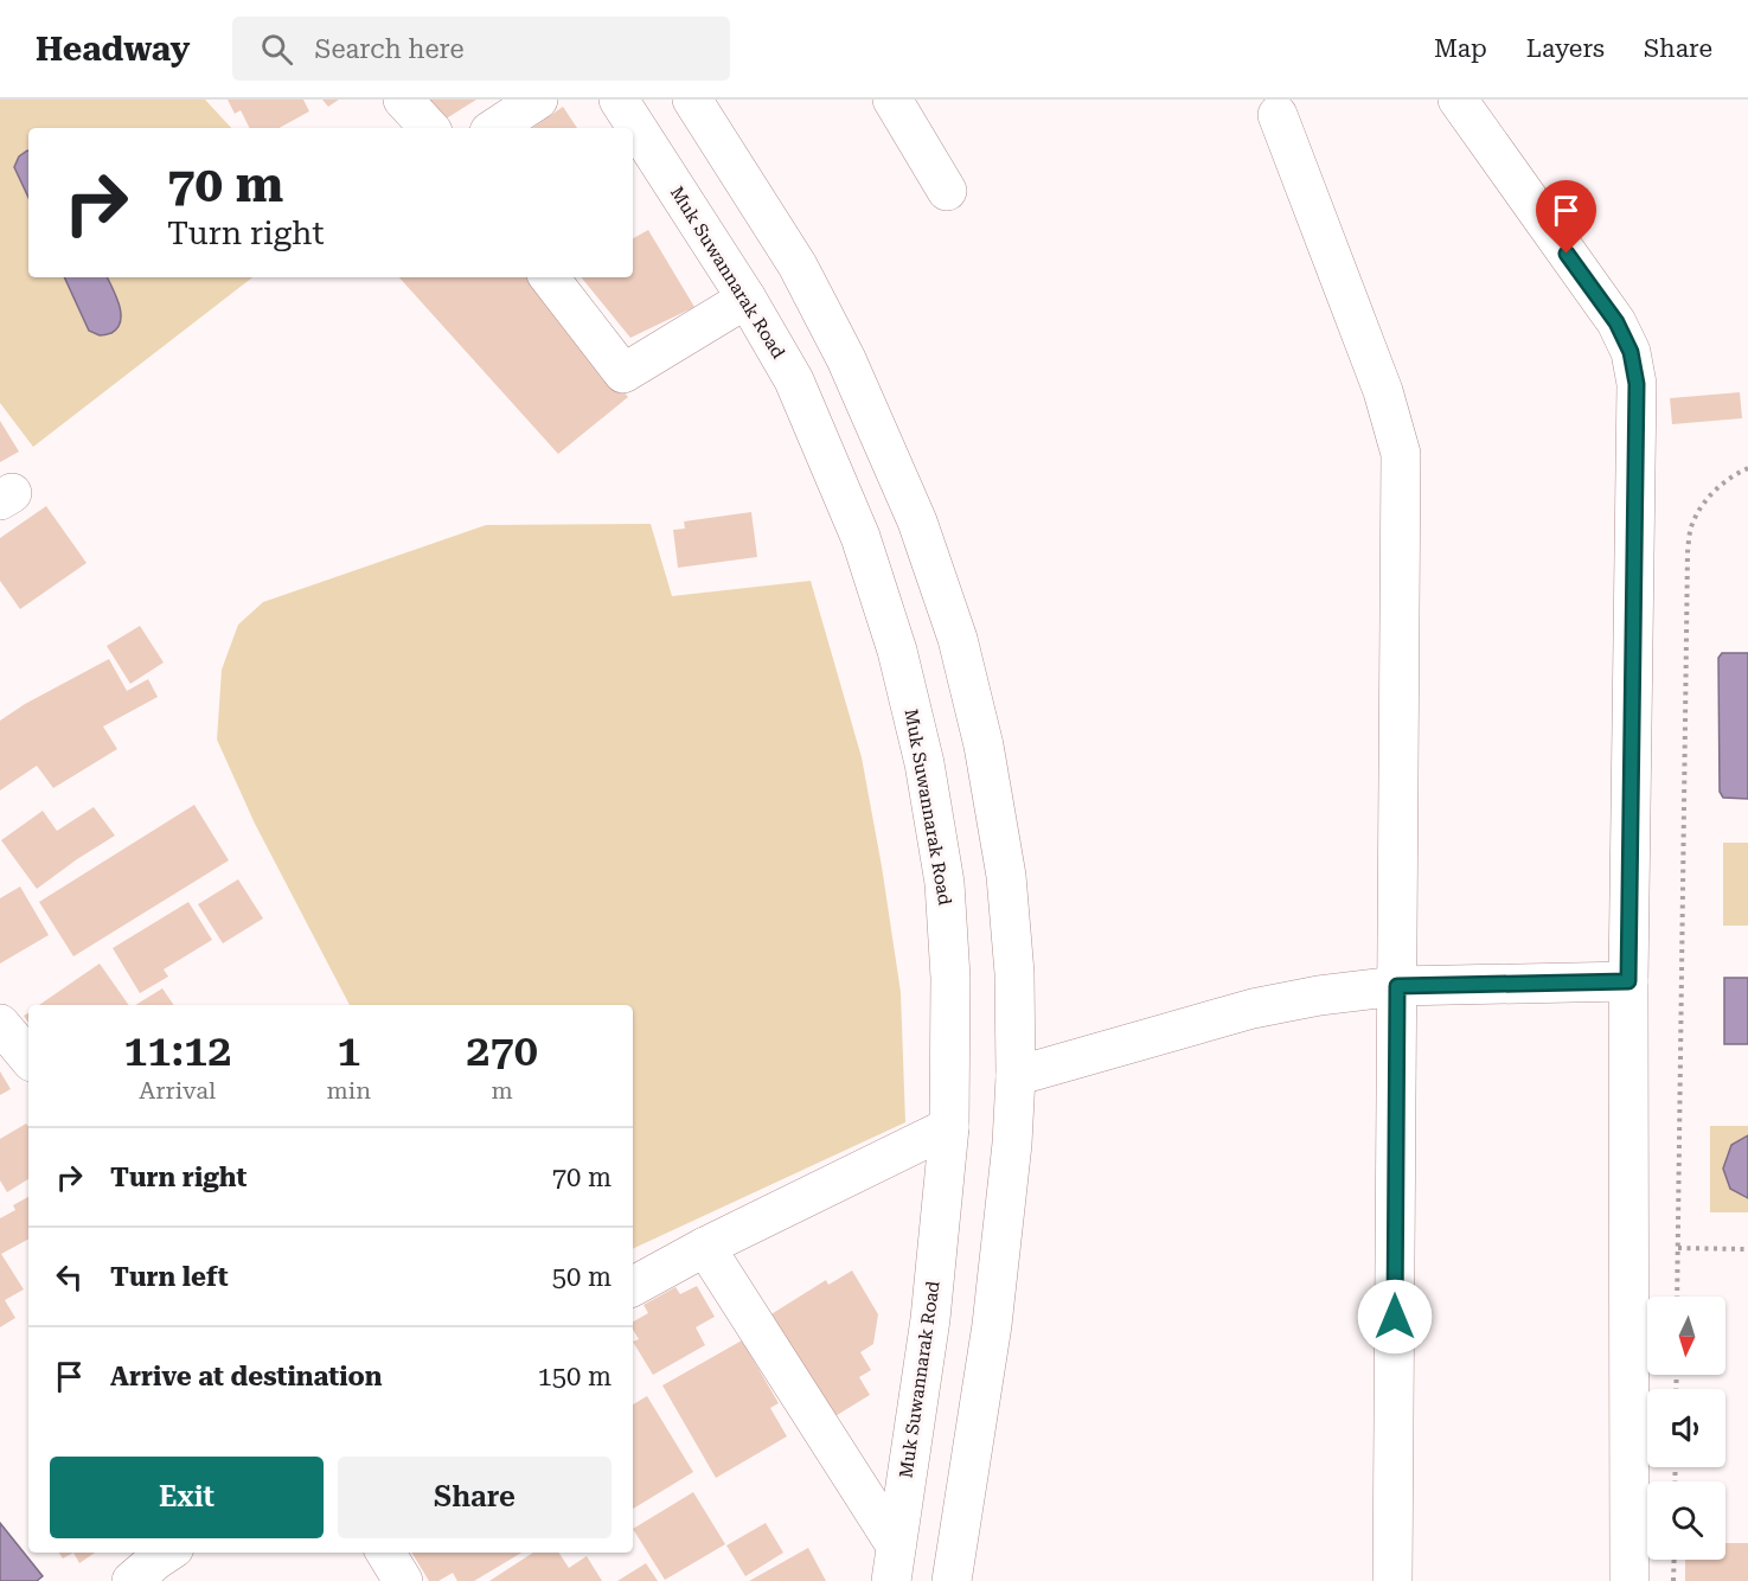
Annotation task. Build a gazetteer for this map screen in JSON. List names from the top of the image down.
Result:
{
  "streets": {
    "street": ["Muk Suwannarak Road"]
  },
  "north": "bottom",
  "page": {
    "header": "Headway",
    "search": "Search here",
    "nav": ["Map", "Layers", "Share"],
    "turn": ["70 m", "Turn right"],
    "eta": [
      "11:12",
      "Arrival",
      "1",
      "min",
      "270",
      "m"
    ],
    "list": [
      {
        "name": "Turn right",
        "value": "70 m"
      },
      {
        "name": "Turn left",
        "value": "50 m"
      },
      {
        "name": "Arrive at destination",
        "value": "150 m"
      }
    ],
    "buttons": ["Exit", "Share"]
  }
}
